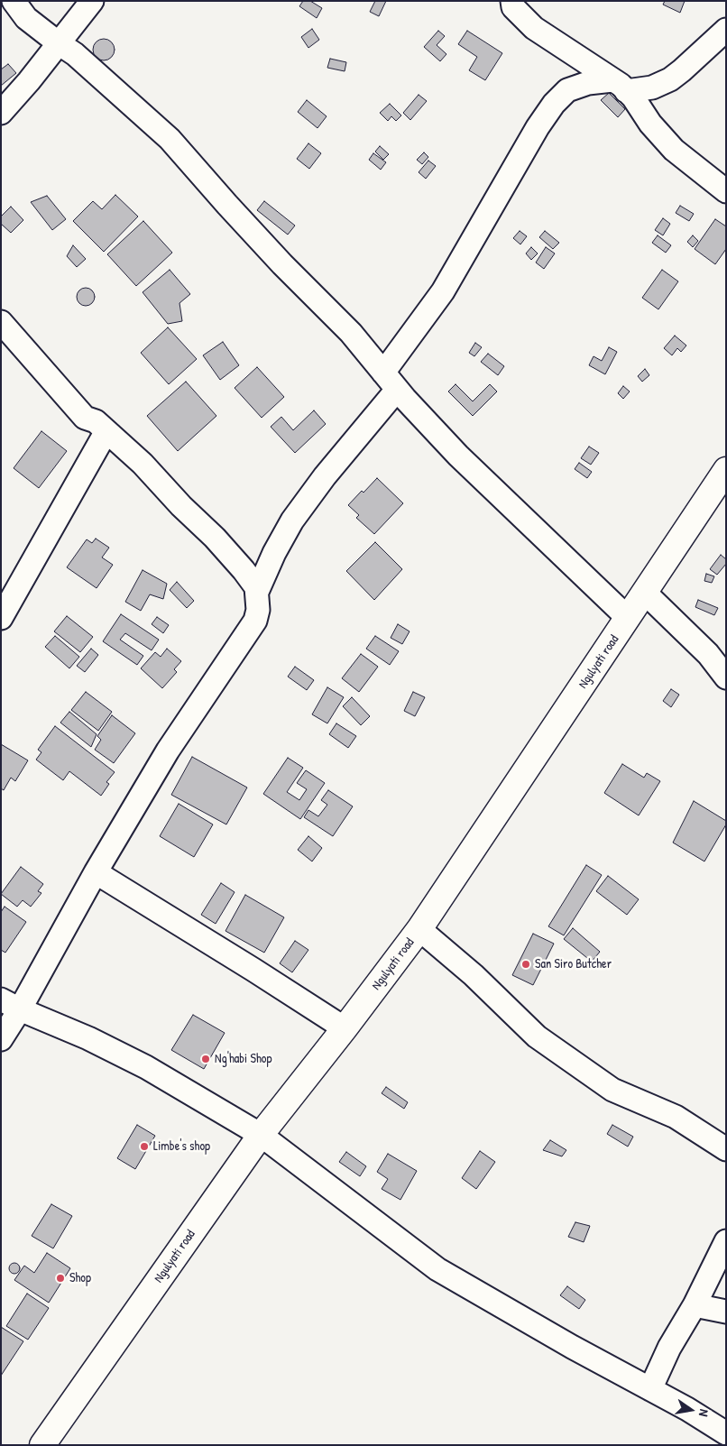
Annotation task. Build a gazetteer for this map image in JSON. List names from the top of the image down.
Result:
{
  "streets": {
    "main road": ["Ngulyati road"]
  },
  "places": [
    "San Siro Butcher",
    "Ng'habi Shop",
    "Limbe's shop",
    "Shop"
  ],
  "north": "right"
}
